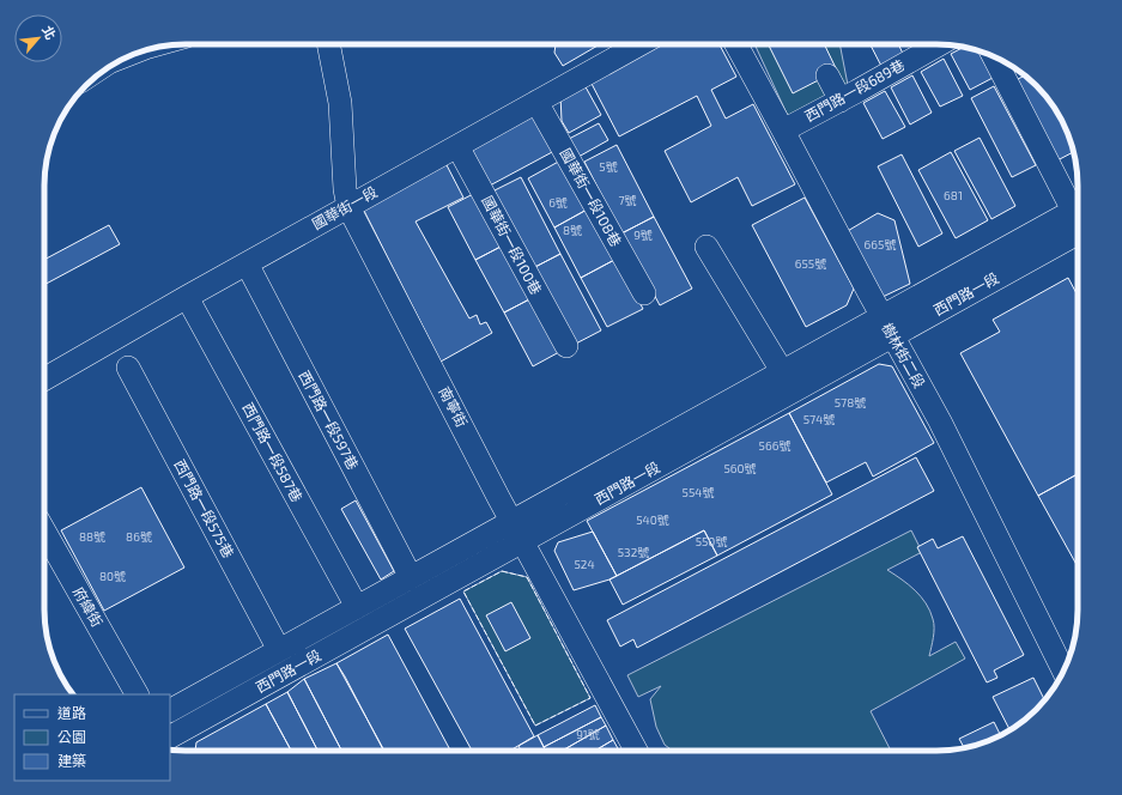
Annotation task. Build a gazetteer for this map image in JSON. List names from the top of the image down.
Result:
{
  "streets": {
    "street": [
      "西門路一段689巷",
      "國華街一段108巷",
      "國華街一段",
      "國華街一段100巷",
      "西門路一段",
      "樹林街二段",
      "南寧街",
      "西門路一段597巷",
      "西門路一段587巷",
      "西門路一段575巷",
      "府緯街"
    ]
  },
  "crossings": [
    ["西門路一段689巷", "樹林街二段"],
    ["國華街一段108巷", "國華街一段"],
    ["國華街一段", "國華街一段100巷"],
    ["國華街一段", "南寧街"],
    ["國華街一段", "西門路一段597巷"],
    ["國華街一段", "西門路一段587巷"],
    ["西門路一段", "樹林街二段"],
    ["西門路一段", "南寧街"],
    ["西門路一段", "西門路一段597巷"],
    ["西門路一段", "西門路一段587巷"],
    ["西門路一段", "西門路一段575巷"]
  ],
  "house_numbers": [
    "5號",
    "681",
    "7號",
    "6號",
    "8號",
    "9號",
    "665號",
    "655號",
    "578號",
    "574號",
    "566號",
    "560號",
    "554號",
    "540號",
    "88號",
    "86號",
    "550號",
    "532號",
    "524",
    "80號",
    "91號"
  ],
  "legend": ["道路", "公園", "建築"],
  "north": "top right"
}
